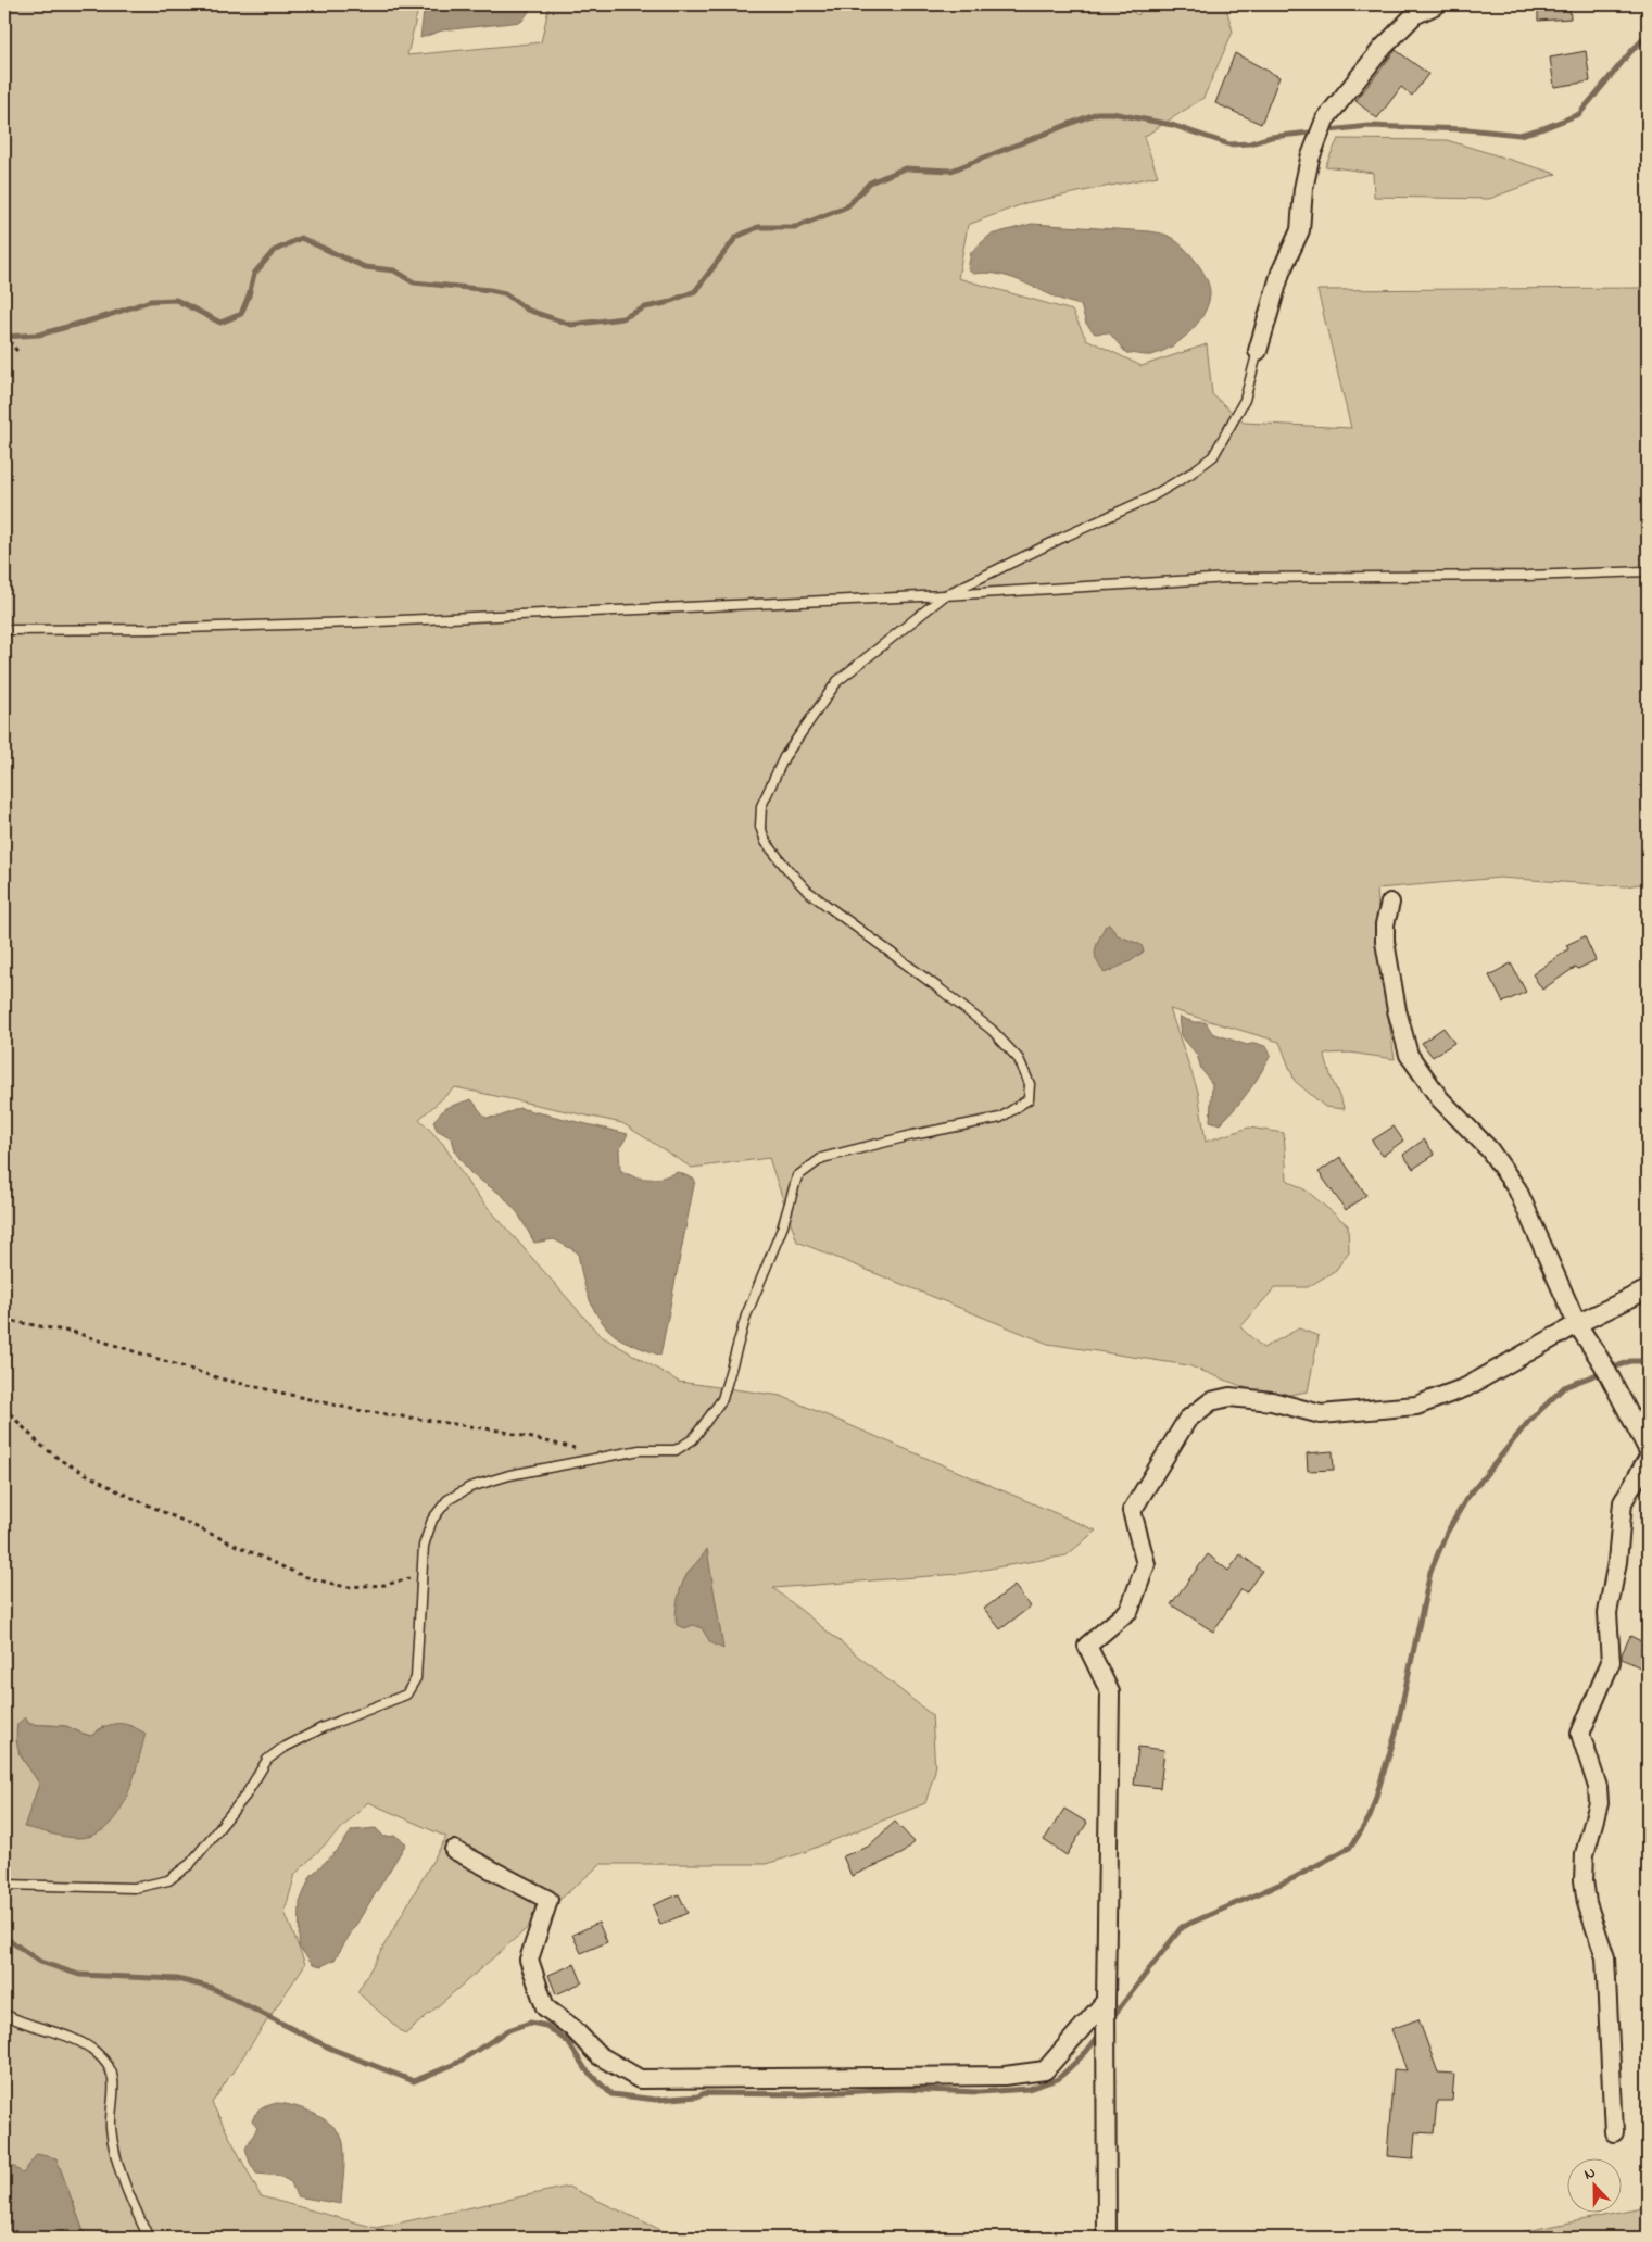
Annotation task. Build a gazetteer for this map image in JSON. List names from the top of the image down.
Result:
{
  "north": "top"
}
